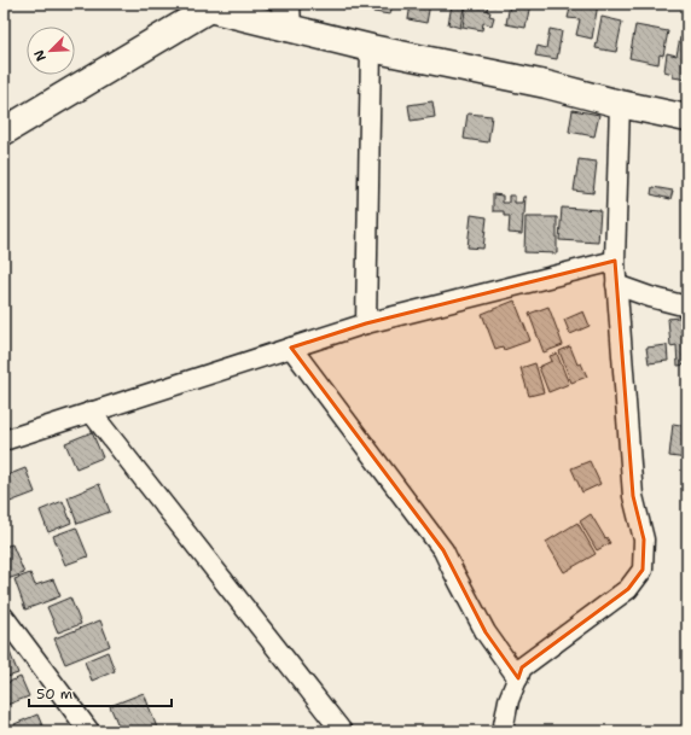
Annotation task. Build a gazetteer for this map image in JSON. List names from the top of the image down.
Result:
{
  "scale_bar": "50 m",
  "north": "bottom left"
}
